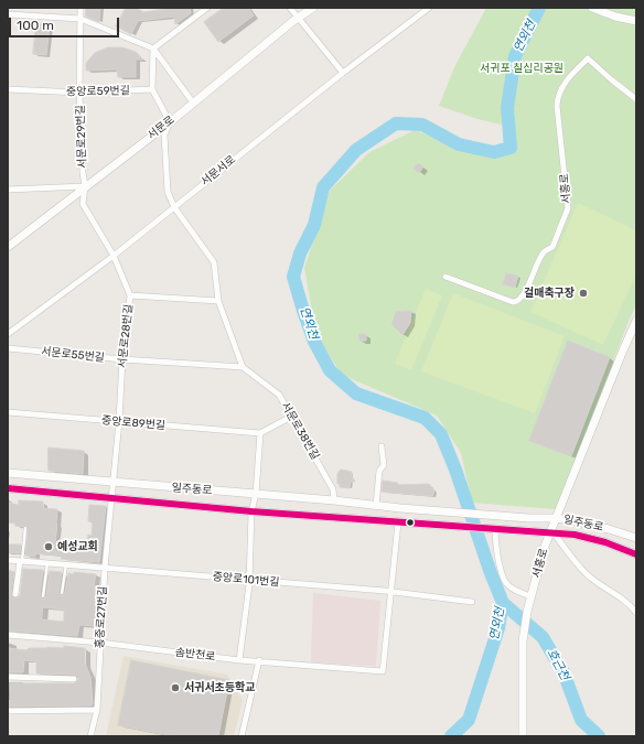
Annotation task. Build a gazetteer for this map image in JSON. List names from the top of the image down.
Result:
{
  "streets": {
    "main road": ["서문로", "서홍로", "일주동로"],
    "street": [
      "중앙로59번길",
      "서문로29번길",
      "서문서로",
      "서문로28번길",
      "서문로55번길",
      "중앙로89번길",
      "서문로38번길",
      "중앙로101번길",
      "홍중로27번길",
      "솜반천로"
    ]
  },
  "crossings": [
    ["중앙로59번길", "서문로29번길"],
    ["서문로", "서문로29번길"],
    ["서문로", "서문로28번길"],
    ["서문로29번길", "서문로28번길"],
    ["서문서로", "서문로28번길"],
    ["서홍로", "일주동로"],
    ["서문로28번길", "서문로55번길"],
    ["서문로28번길", "중앙로89번길"],
    ["서문로28번길", "일주동로"],
    ["서문로28번길", "홍중로27번길"],
    ["서문로55번길", "서문로38번길"],
    ["서문로38번길", "일주동로"],
    ["일주동로", "홍중로27번길"],
    ["중앙로101번길", "홍중로27번길"],
    ["중앙로101번길", "솜반천로"],
    ["홍중로27번길", "솜반천로"]
  ],
  "water": ["연외천", "호근천"],
  "parks": ["서귀포 칠십리공원"],
  "places": ["걸매축구장", "예성교회", "서귀서초등학교"],
  "scale_bar": "100 m"
}
